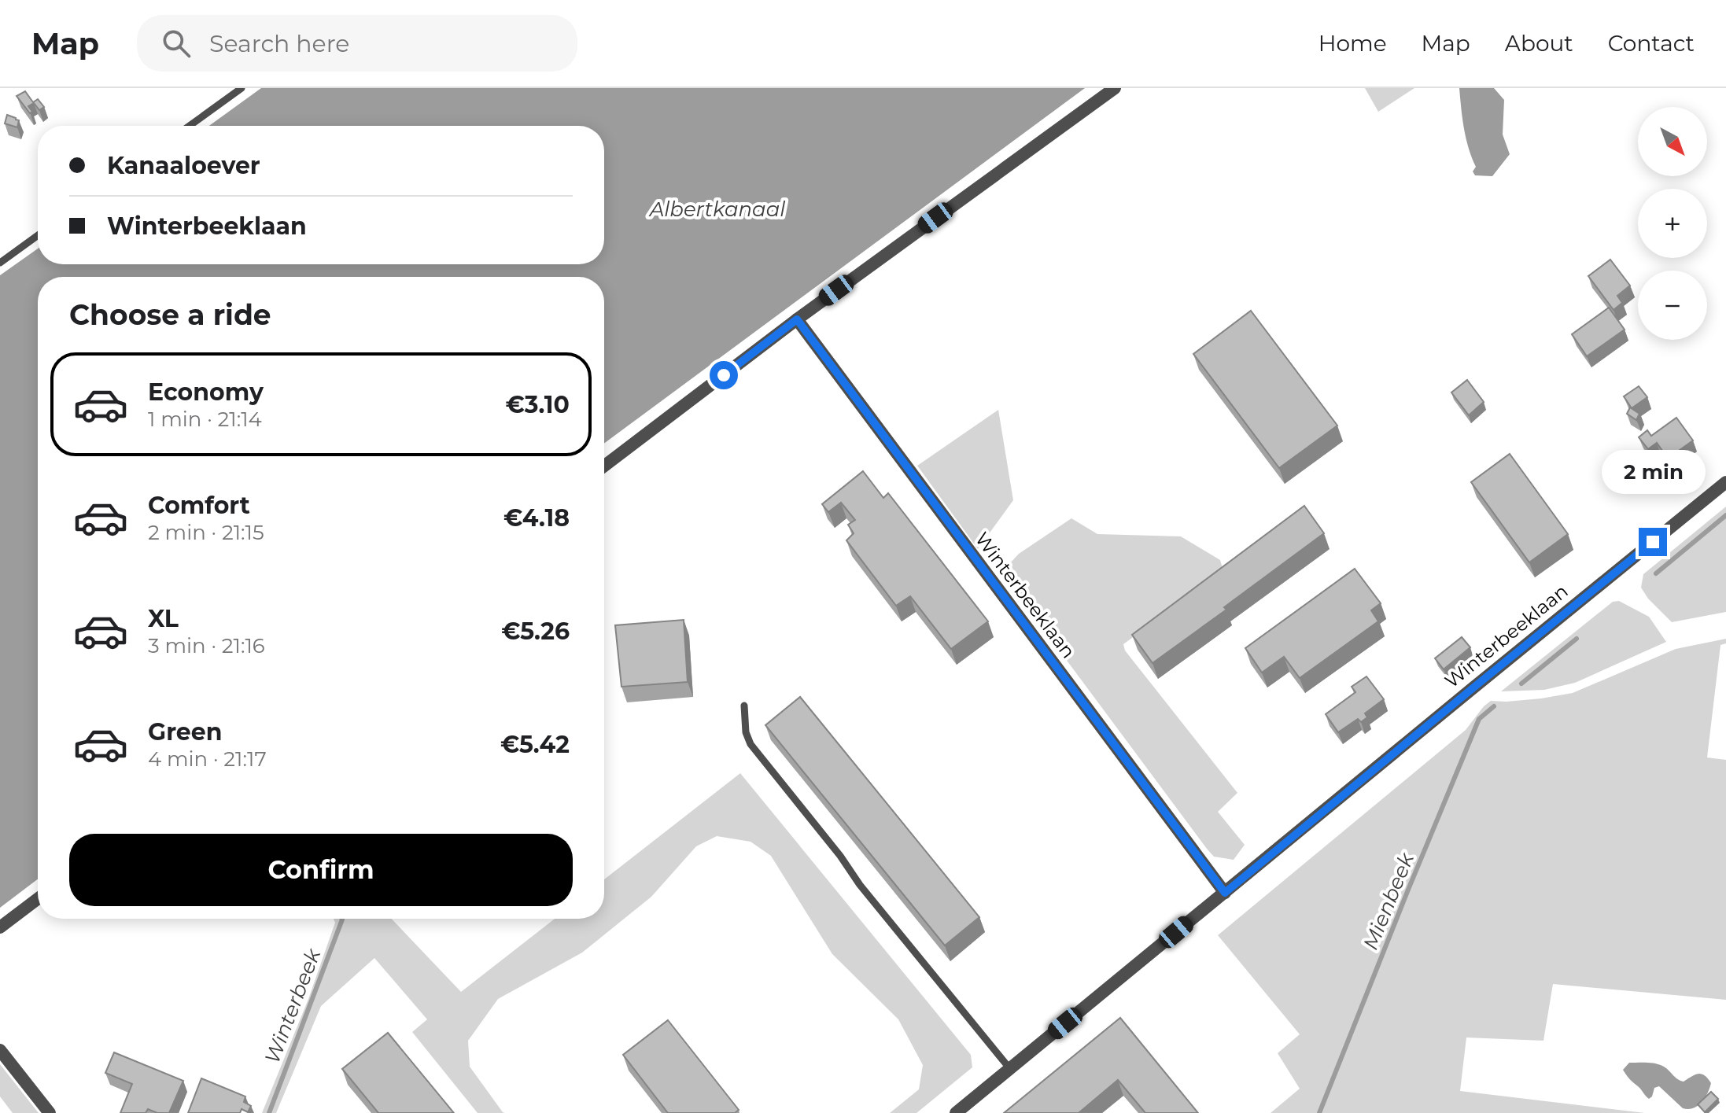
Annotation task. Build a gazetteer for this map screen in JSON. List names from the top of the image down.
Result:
{
  "streets": {
    "street": ["Winterbeeklaan"]
  },
  "water": ["Albertkanaal", "Mienbeek", "Winterbeek"],
  "north": "bottom right",
  "page": {
    "header": "Map",
    "search": "Search here",
    "nav": [
      "Home",
      "Map",
      "About",
      "Contact"
    ],
    "map_buttons": ["+", "−"],
    "banner": ["Kanaaloever", "Winterbeeklaan"],
    "heading": "Choose a ride",
    "list": [
      {
        "name": "Economy",
        "note": "1 min · 21:14",
        "value": "€3.10"
      },
      {
        "name": "Comfort",
        "note": "2 min · 21:15",
        "value": "€4.18"
      },
      {
        "name": "XL",
        "note": "3 min · 21:16",
        "value": "€5.26"
      },
      {
        "name": "Green",
        "note": "4 min · 21:17",
        "value": "€5.42"
      }
    ],
    "bubble": "2 min",
    "buttons": "Confirm"
  }
}
